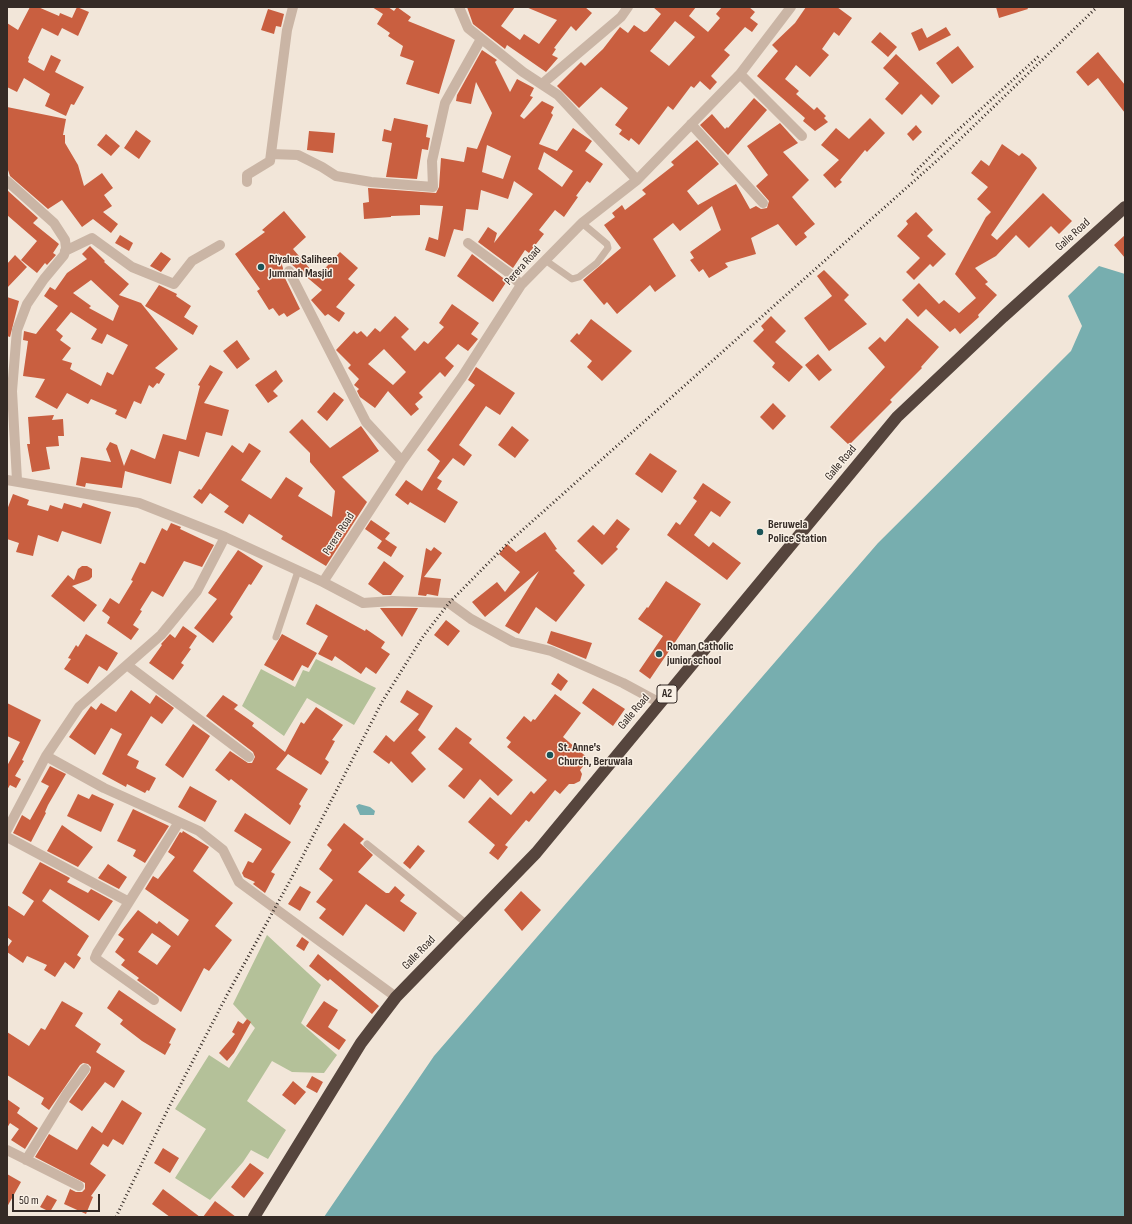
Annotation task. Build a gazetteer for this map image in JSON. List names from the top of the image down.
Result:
{
  "streets": {
    "highway": ["Galle Road", "A2"],
    "street": ["Perera Road"]
  },
  "places": [
    "Riyalus Saliheen Jummah Masjid",
    "Beruwela Police Station",
    "Roman Catholic junior school",
    "St. Anne's Church, Beruwala"
  ],
  "scale_bar": "50 m"
}
